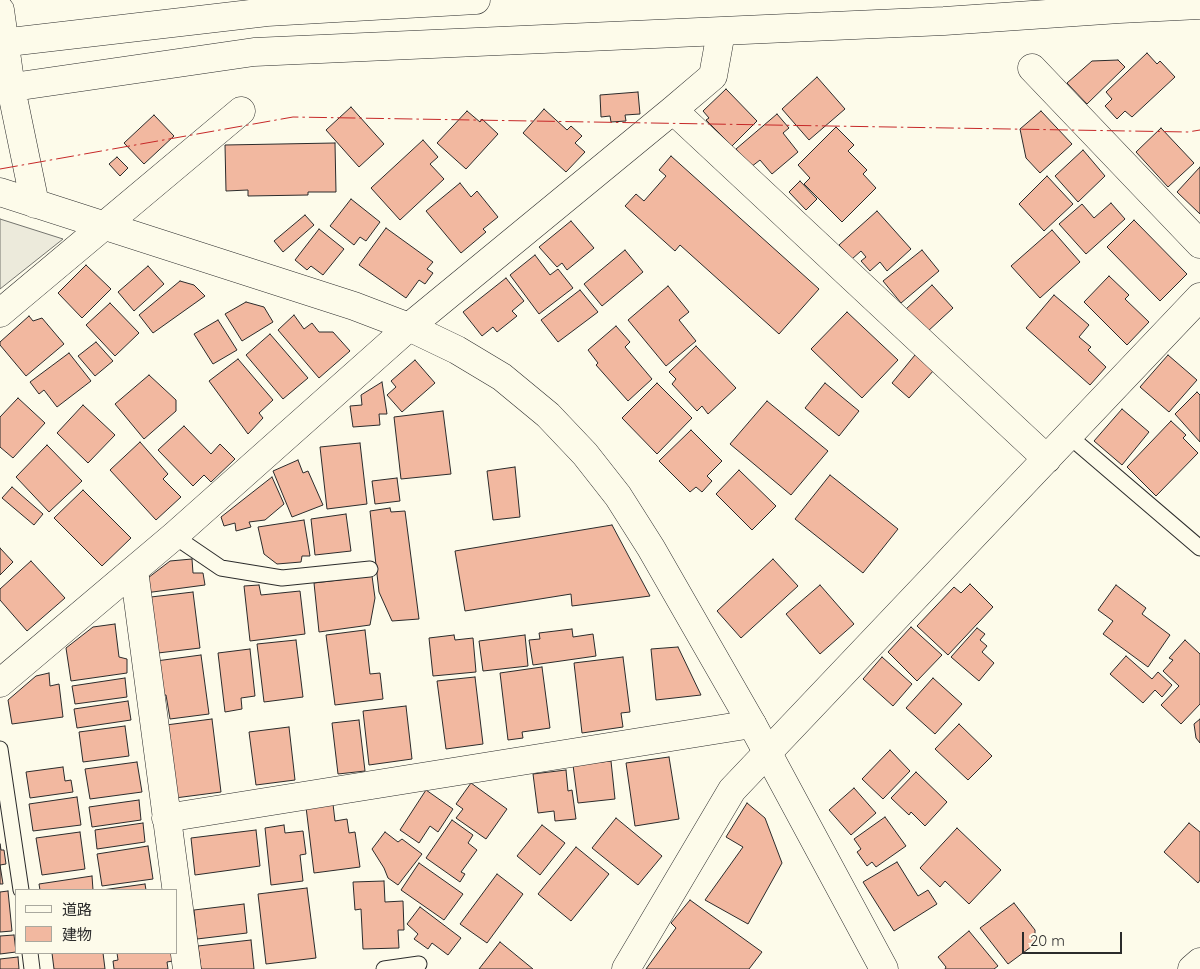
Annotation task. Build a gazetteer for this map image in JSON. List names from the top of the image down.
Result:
{
  "legend": ["道路", "建物"],
  "scale_bar": "20 m"
}
